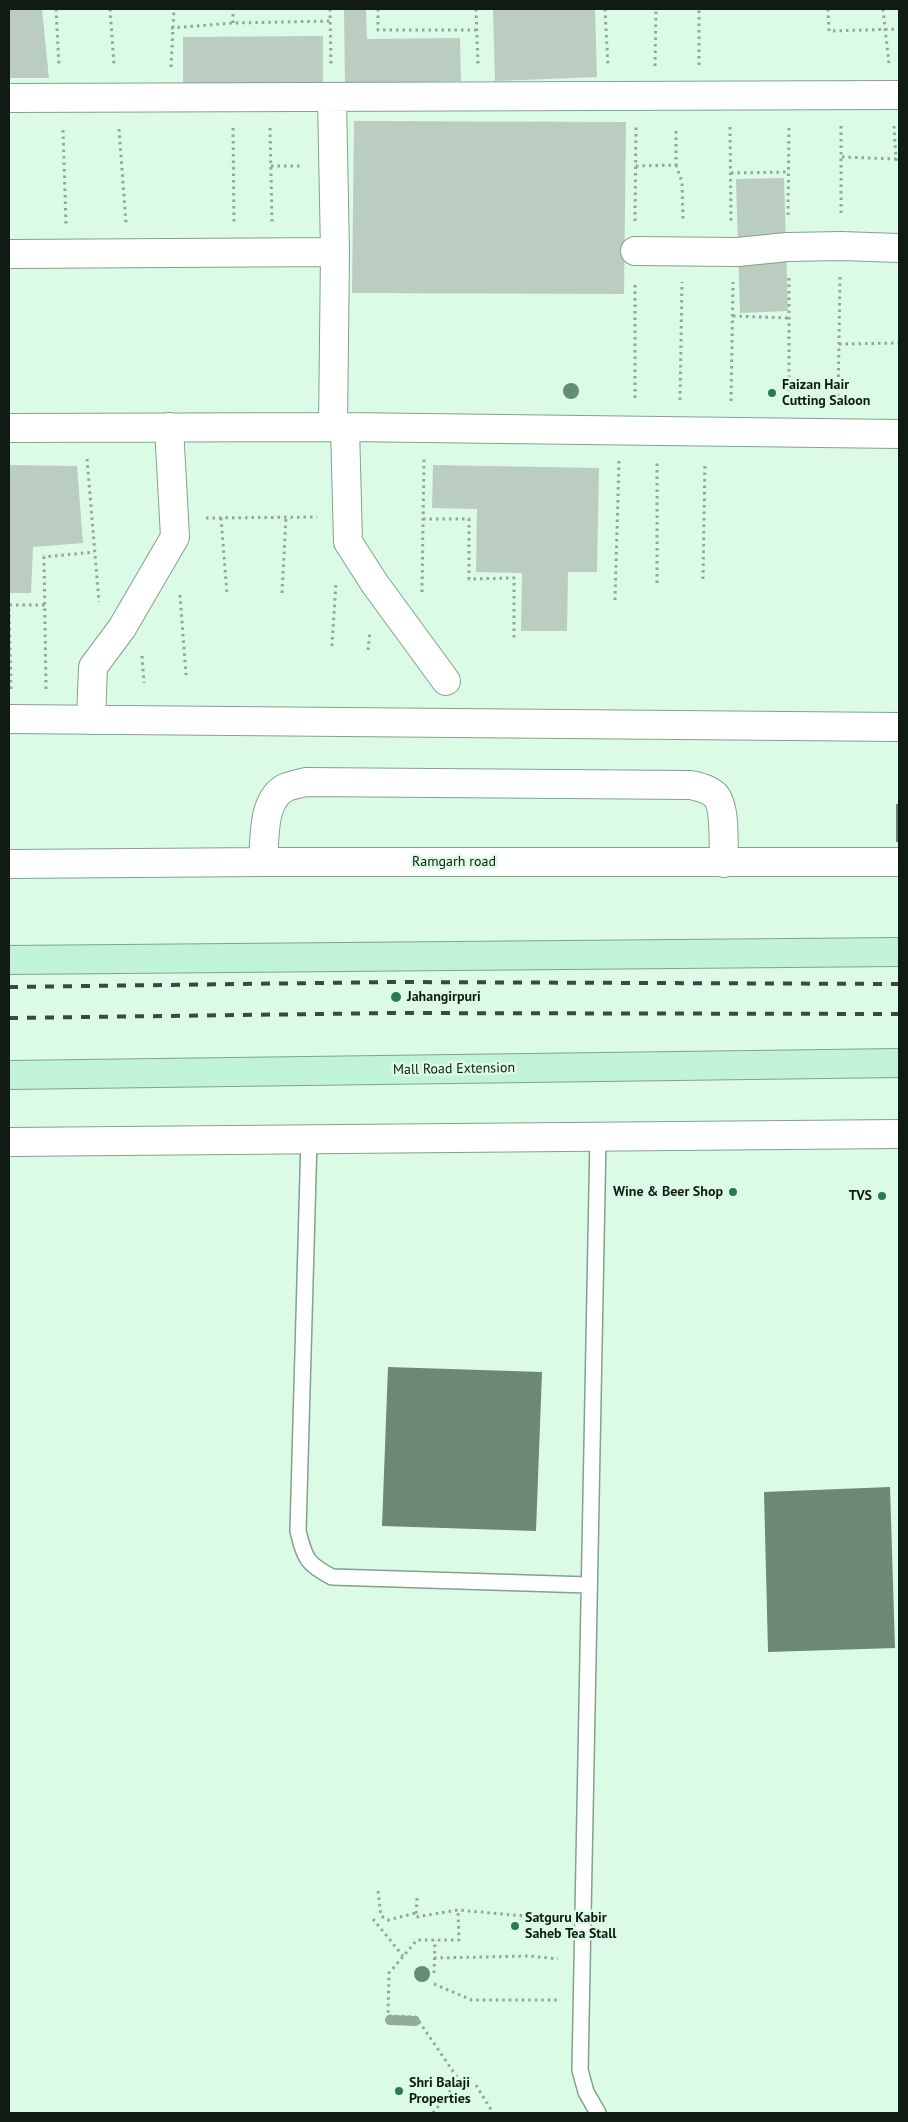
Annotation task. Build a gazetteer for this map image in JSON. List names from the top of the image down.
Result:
{
  "streets": {
    "main road": ["Mall Road Extension"],
    "street": ["Ramgarh road"]
  },
  "places": [
    "Faizan Hair Cutting Saloon",
    "Jahangirpuri",
    "Wine & Beer Shop",
    "TVS",
    "Satguru Kabir Saheb Tea Stall",
    "Shri Balaji Properties"
  ]
}
